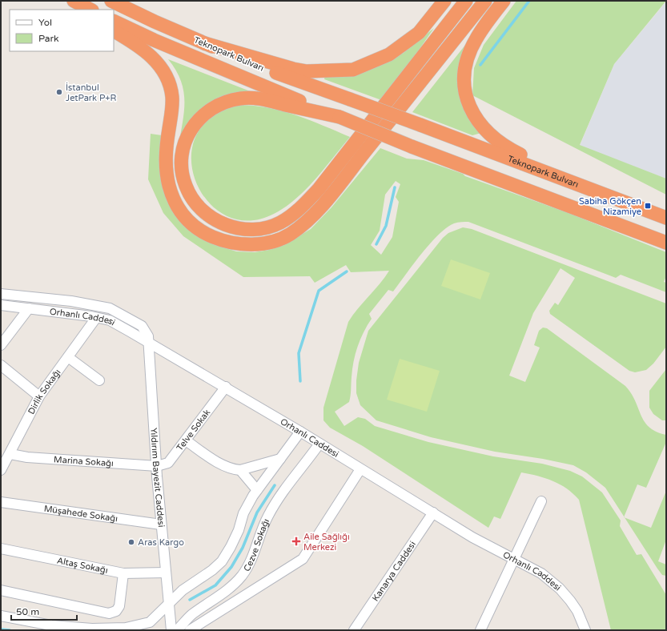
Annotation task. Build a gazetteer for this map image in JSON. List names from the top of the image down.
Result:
{
  "streets": {
    "highway": ["Teknopark Bulvarı"],
    "street": [
      "Orhanlı Caddesi",
      "Dirlik Sokağı",
      "Telve Sokak",
      "Marina Sokağı",
      "Yıldırım Bayezit Caddesi",
      "Müşahede Sokağı",
      "Cezve Sokağı",
      "Altaş Sokağı",
      "Kanarya Caddesi"
    ]
  },
  "crossings": [
    ["Orhanlı Caddesi", "Dirlik Sokağı"],
    ["Orhanlı Caddesi", "Telve Sokak"],
    ["Orhanlı Caddesi", "Yıldırım Bayezit Caddesi"],
    ["Orhanlı Caddesi", "Cezve Sokağı"],
    ["Orhanlı Caddesi", "Kanarya Caddesi"],
    ["Dirlik Sokağı", "Marina Sokağı"],
    ["Telve Sokak", "Marina Sokağı"],
    ["Telve Sokak", "Yıldırım Bayezit Caddesi"],
    ["Marina Sokağı", "Yıldırım Bayezit Caddesi"],
    ["Yıldırım Bayezit Caddesi", "Müşahede Sokağı"],
    ["Yıldırım Bayezit Caddesi", "Altaş Sokağı"]
  ],
  "places": {
    "other": ["İstanbul JetPark P+R", "Aras Kargo"],
    "transit": ["Sabiha Gökçen Nizamiye"],
    "health": ["Aile Sağlığı Merkezi"]
  },
  "legend": ["Yol", "Park"],
  "scale_bar": "50 m"
}
